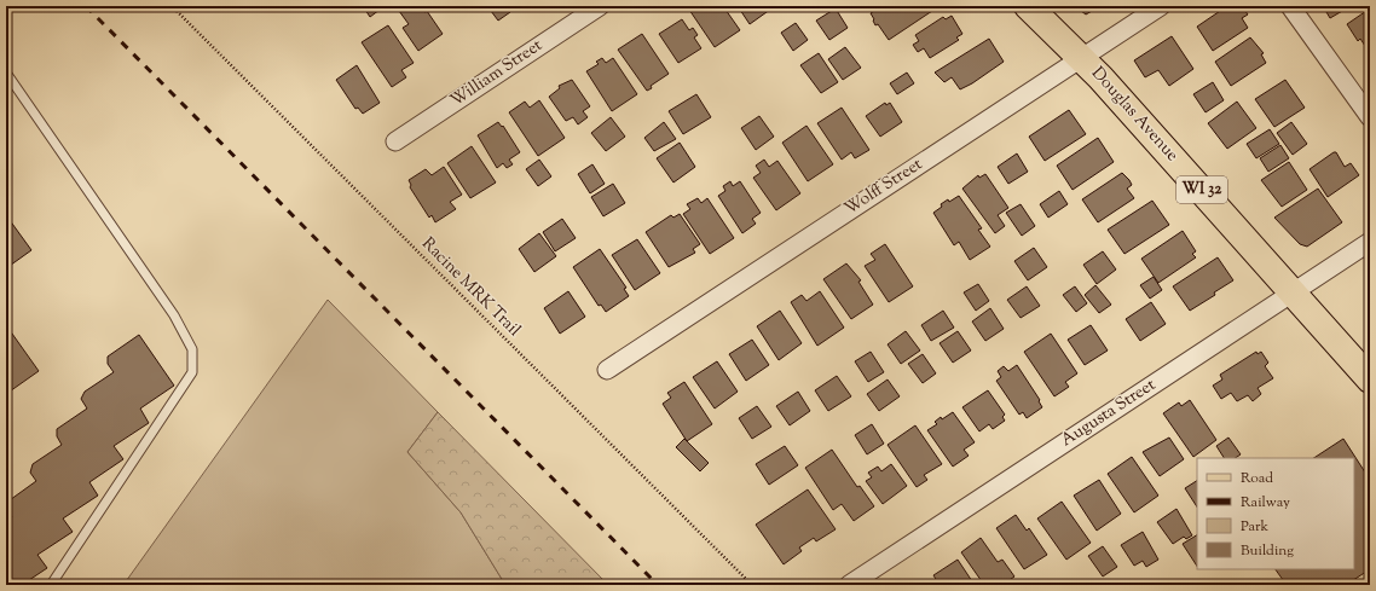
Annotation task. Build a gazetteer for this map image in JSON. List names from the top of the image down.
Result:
{
  "streets": {
    "main road": ["Douglas Avenue", "WI 32"],
    "street": ["William Street", "Wolff Street", "Augusta Street"],
    "path": ["Racine MRK Trail"]
  },
  "crossings": [
    ["Douglas Avenue", "Wolff Street"],
    ["Douglas Avenue", "Augusta Street"]
  ],
  "legend": [
    "Road",
    "Railway",
    "Park",
    "Building"
  ]
}
